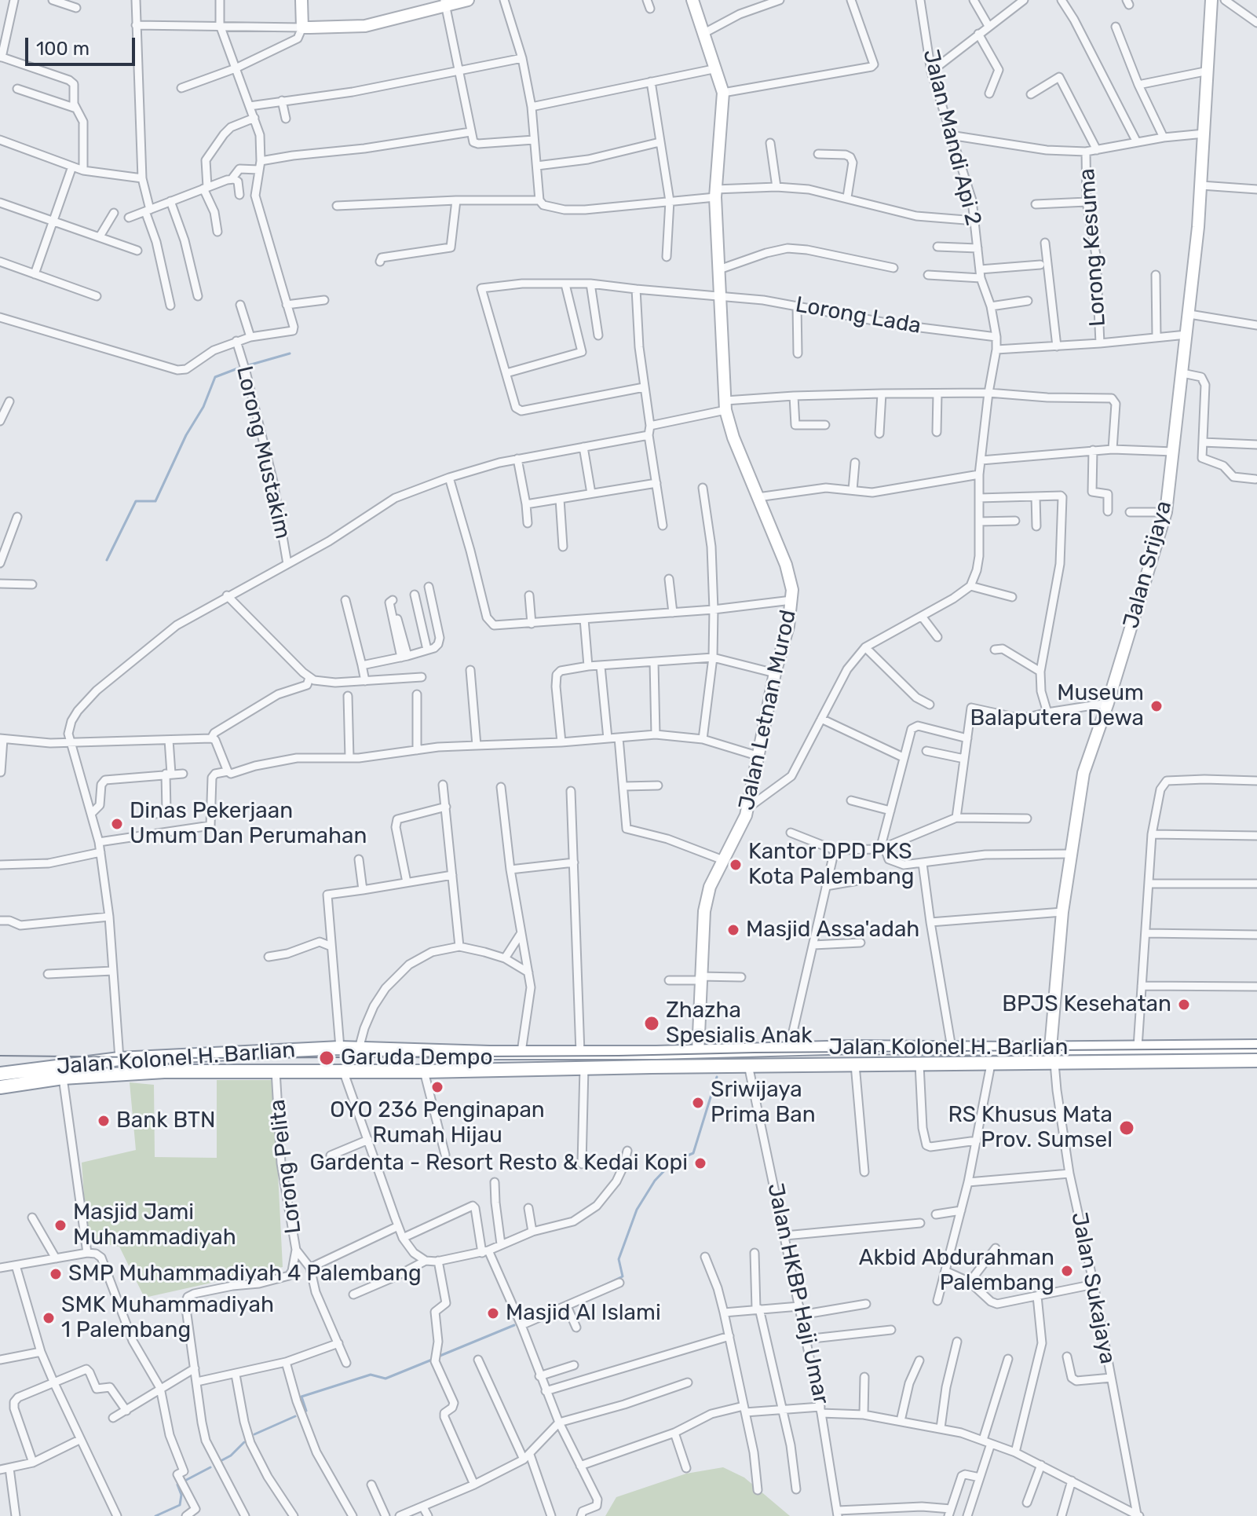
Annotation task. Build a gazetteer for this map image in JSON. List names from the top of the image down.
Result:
{
  "streets": {
    "highway": ["Jalan Kolonel H. Barlian"],
    "street": [
      "Jalan Mandi Api 2",
      "Lorong Kesuma",
      "Lorong Lada",
      "Lorong Mustakim",
      "Jalan Srijaya",
      "Jalan Letnan Murod",
      "Lorong Pelita",
      "Jalan Sukajaya",
      "Jalan HKBP Haji Umar"
    ]
  },
  "crossings": [
    ["Jalan Mandi Api 2", "Lorong Lada"],
    ["Lorong Lada", "Jalan Letnan Murod"],
    ["Jalan Srijaya", "Jalan Kolonel H. Barlian"],
    ["Jalan Letnan Murod", "Jalan Kolonel H. Barlian"],
    ["Jalan Kolonel H. Barlian", "Lorong Pelita"],
    ["Jalan Kolonel H. Barlian", "Jalan Sukajaya"],
    ["Jalan Kolonel H. Barlian", "Jalan HKBP Haji Umar"],
    ["Jalan Sukajaya", "Jalan HKBP Haji Umar"]
  ],
  "places": [
    "Museum Balaputera Dewa",
    "Dinas Pekerjaan Umum Dan Perumahan",
    "Kantor DPD PKS Kota Palembang",
    "Masjid Assa'adah",
    "BPJS Kesehatan",
    "Zhazha Spesialis Anak",
    "Garuda Dempo",
    "OYO 236 Penginapan Rumah Hijau",
    "Sriwijaya Prima Ban",
    "Bank BTN",
    "RS Khusus Mata Prov. Sumsel",
    "Gardenta - Resort Resto & Kedai Kopi",
    "Masjid Jami Muhammadiyah",
    "Akbid Abdurahman Palembang",
    "SMP Muhammadiyah 4 Palembang",
    "Masjid Al Islami",
    "SMK Muhammadiyah 1 Palembang"
  ],
  "scale_bar": "100 m"
}
